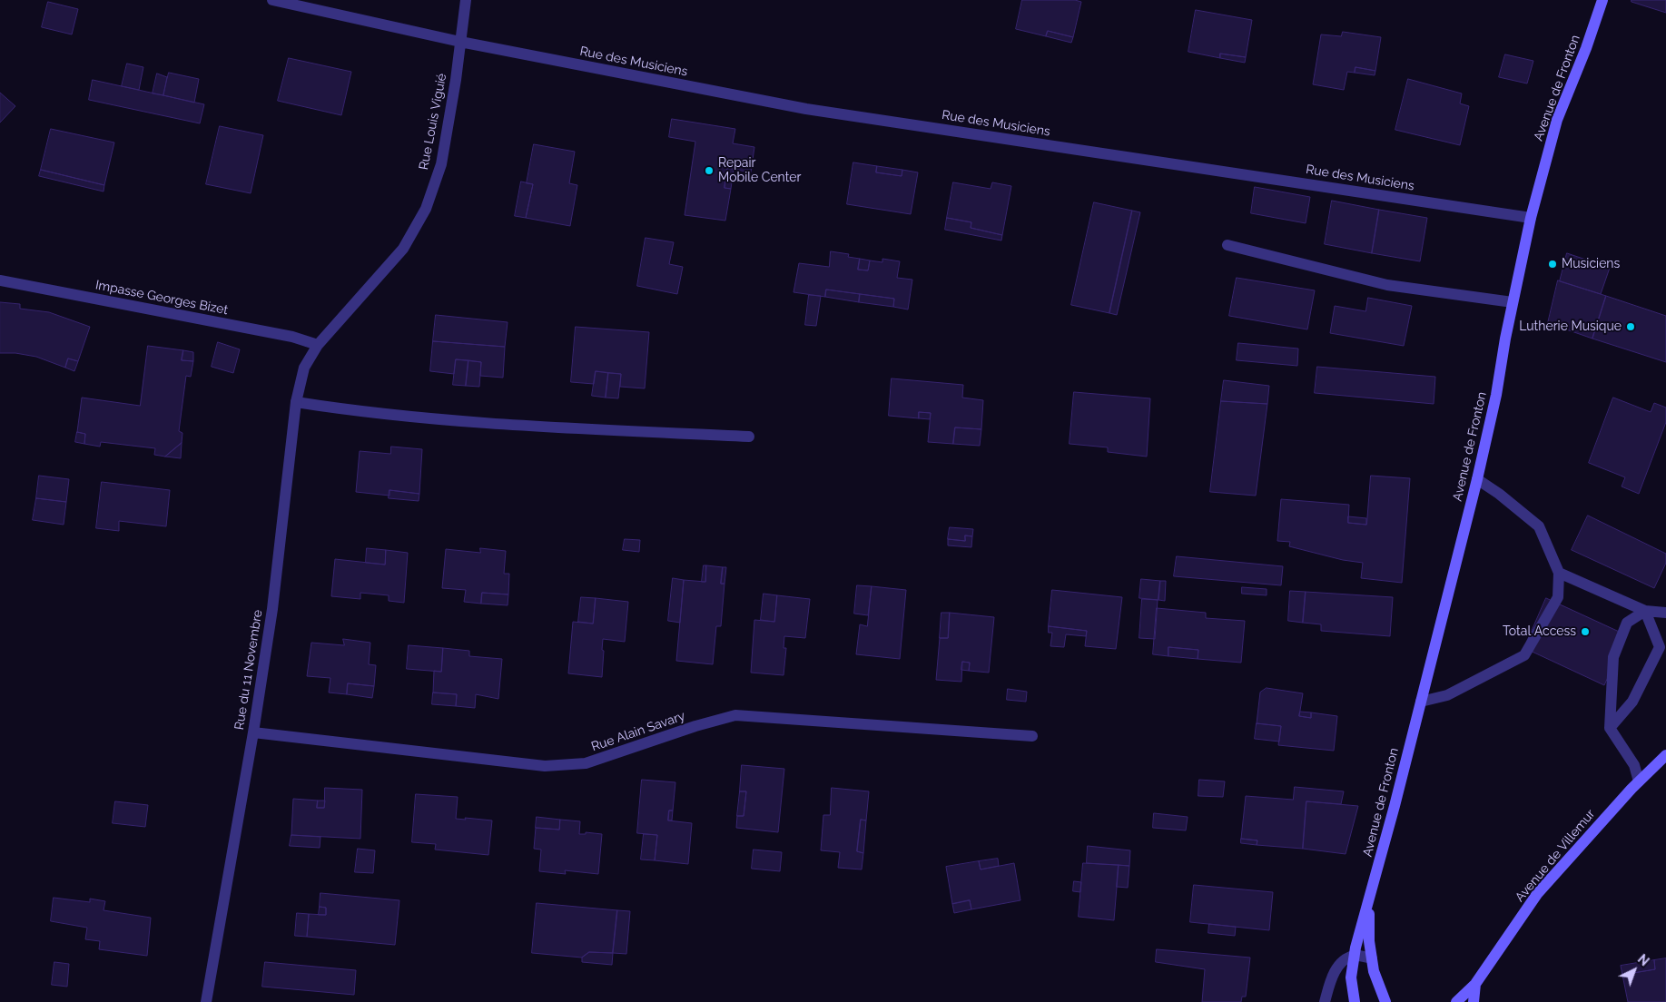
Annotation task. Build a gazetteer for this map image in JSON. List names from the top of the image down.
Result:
{
  "streets": {
    "main road": ["Avenue de Fronton", "Avenue de Villemur"],
    "street": [
      "Rue des Musiciens",
      "Rue Louis Viguié",
      "Impasse Georges Bizet",
      "Rue du 11 Novembre",
      "Rue Alain Savary"
    ]
  },
  "crossings": [
    ["Rue des Musiciens", "Avenue de Fronton"],
    ["Rue des Musiciens", "Rue Louis Viguié"],
    ["Rue Louis Viguié", "Impasse Georges Bizet"],
    ["Rue Louis Viguié", "Rue du 11 Novembre"],
    ["Impasse Georges Bizet", "Rue du 11 Novembre"],
    ["Rue du 11 Novembre", "Rue Alain Savary"]
  ],
  "places": [
    "Repair Mobile Center",
    "Musiciens",
    "Lutherie Musique",
    "Total Access"
  ],
  "north": "top right"
}
